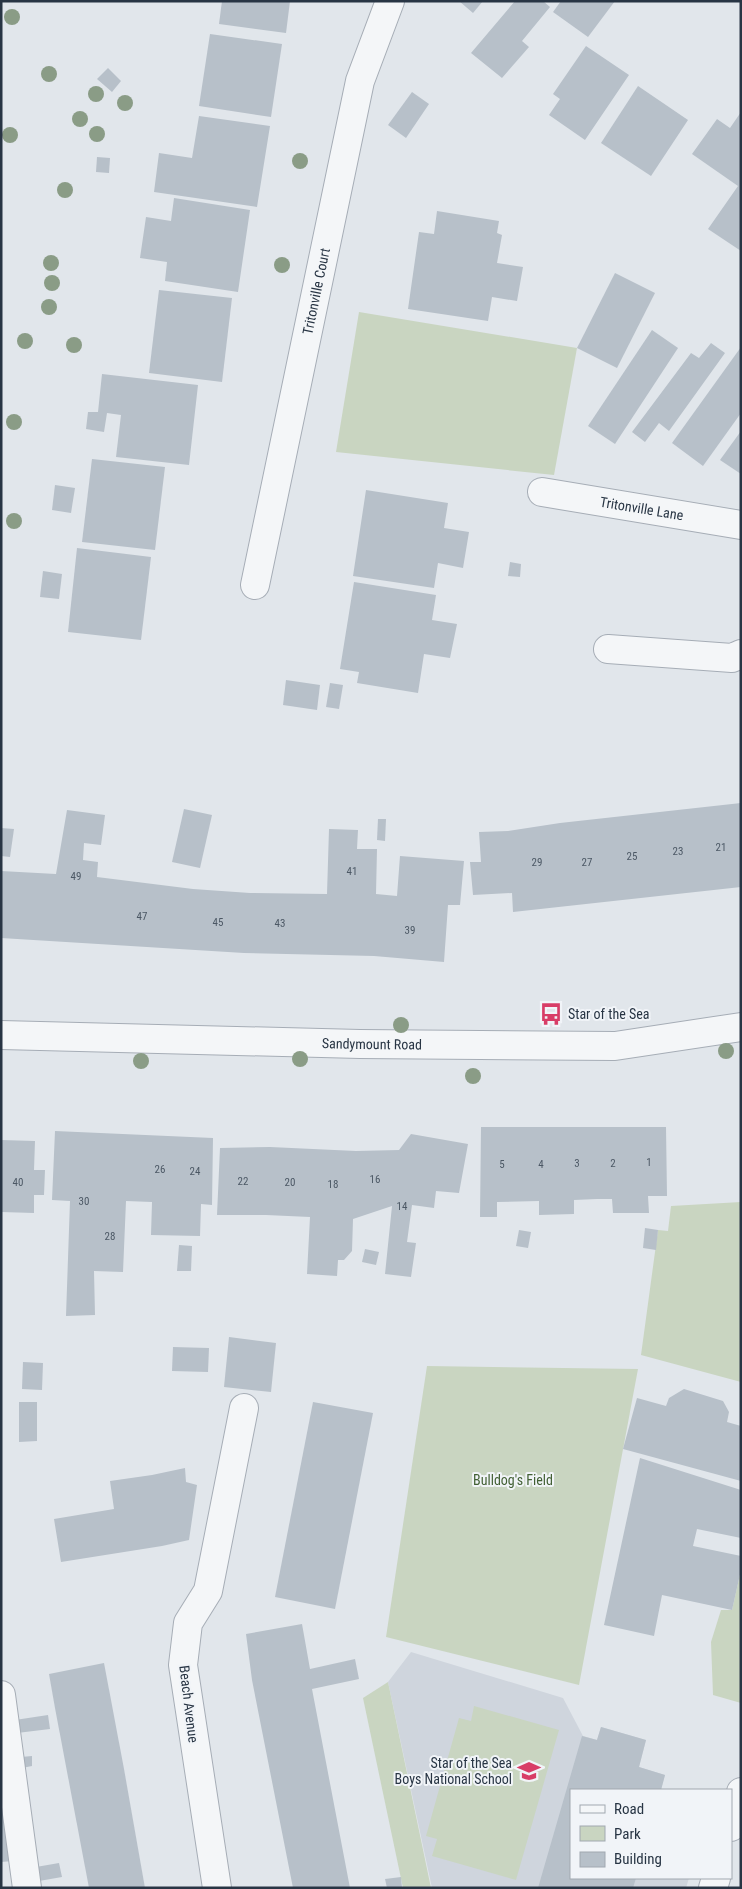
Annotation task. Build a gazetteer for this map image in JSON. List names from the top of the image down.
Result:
{
  "streets": {
    "street": [
      "Tritonville Court",
      "Tritonville Lane",
      "Sandymount Road",
      "Beach Avenue"
    ]
  },
  "parks": ["Bulldog's Field"],
  "places": {
    "bus stop": ["Star of the Sea"],
    "school or university": ["Star of the Sea Boys National School"]
  },
  "house_numbers": [
    "21",
    "23",
    "25",
    "29",
    "27",
    "41",
    "49",
    "47",
    "45",
    "43",
    "39",
    "1",
    "3",
    "2",
    "5",
    "4",
    "26",
    "24",
    "16",
    "22",
    "40",
    "20",
    "18",
    "30",
    "14",
    "28"
  ],
  "legend": ["Road", "Park", "Building"]
}
